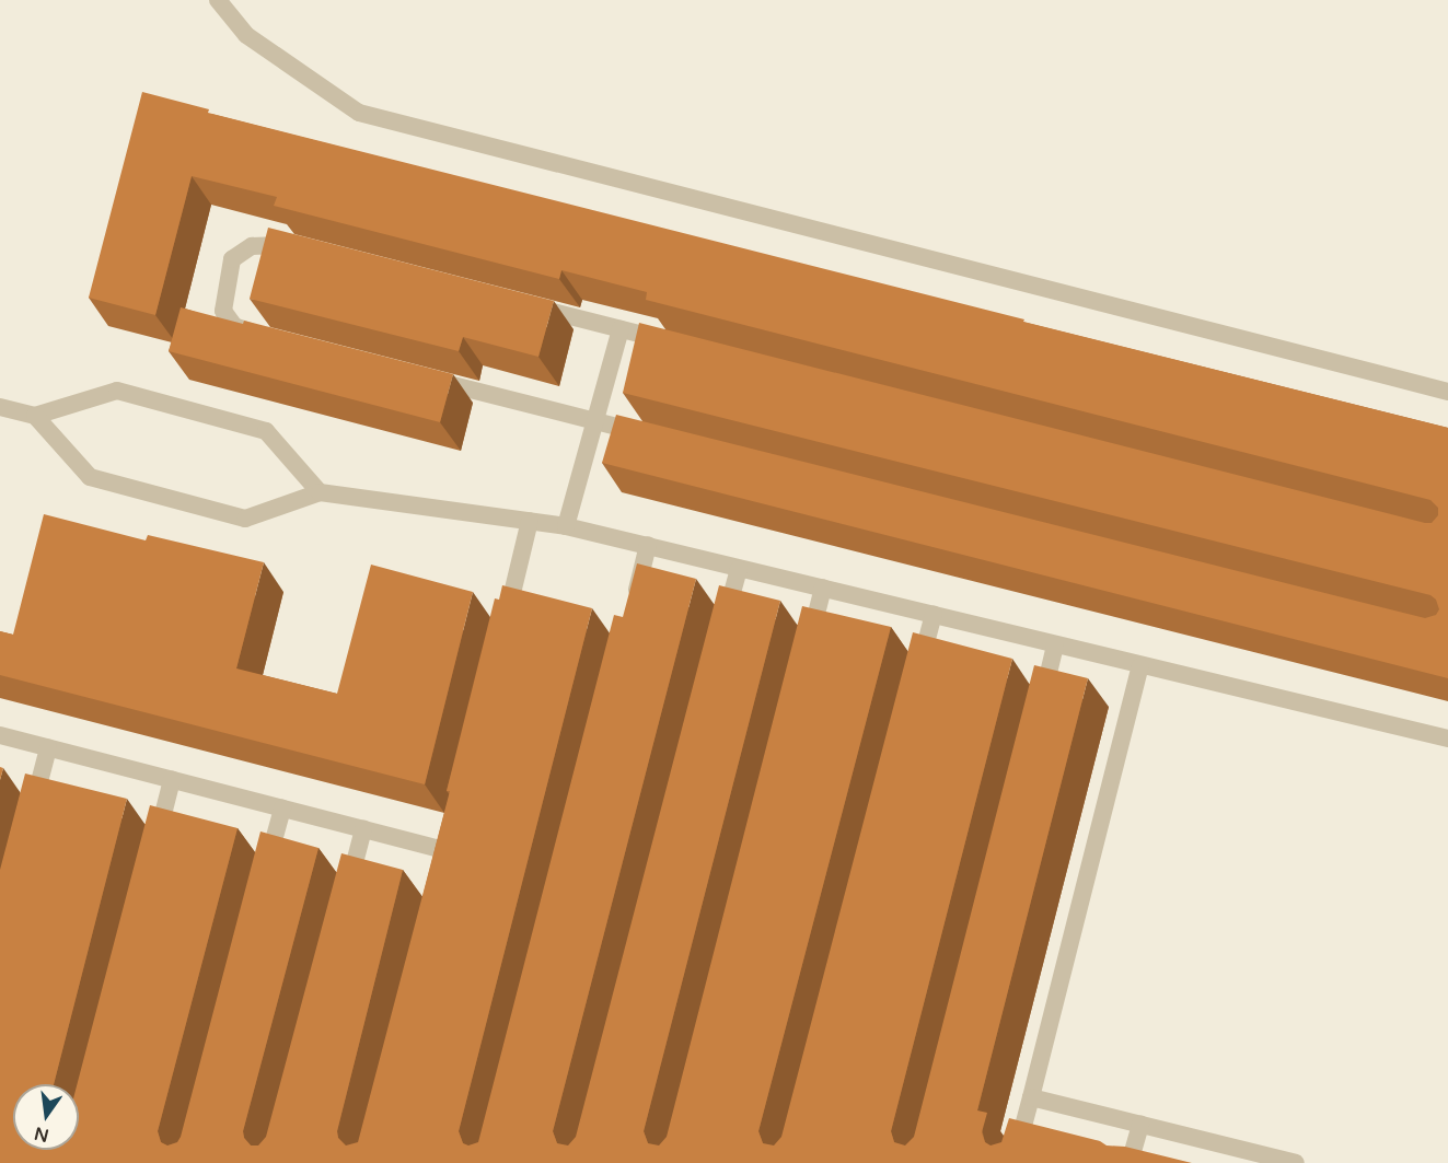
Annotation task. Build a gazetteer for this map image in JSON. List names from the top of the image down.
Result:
{
  "north": "bottom"
}
